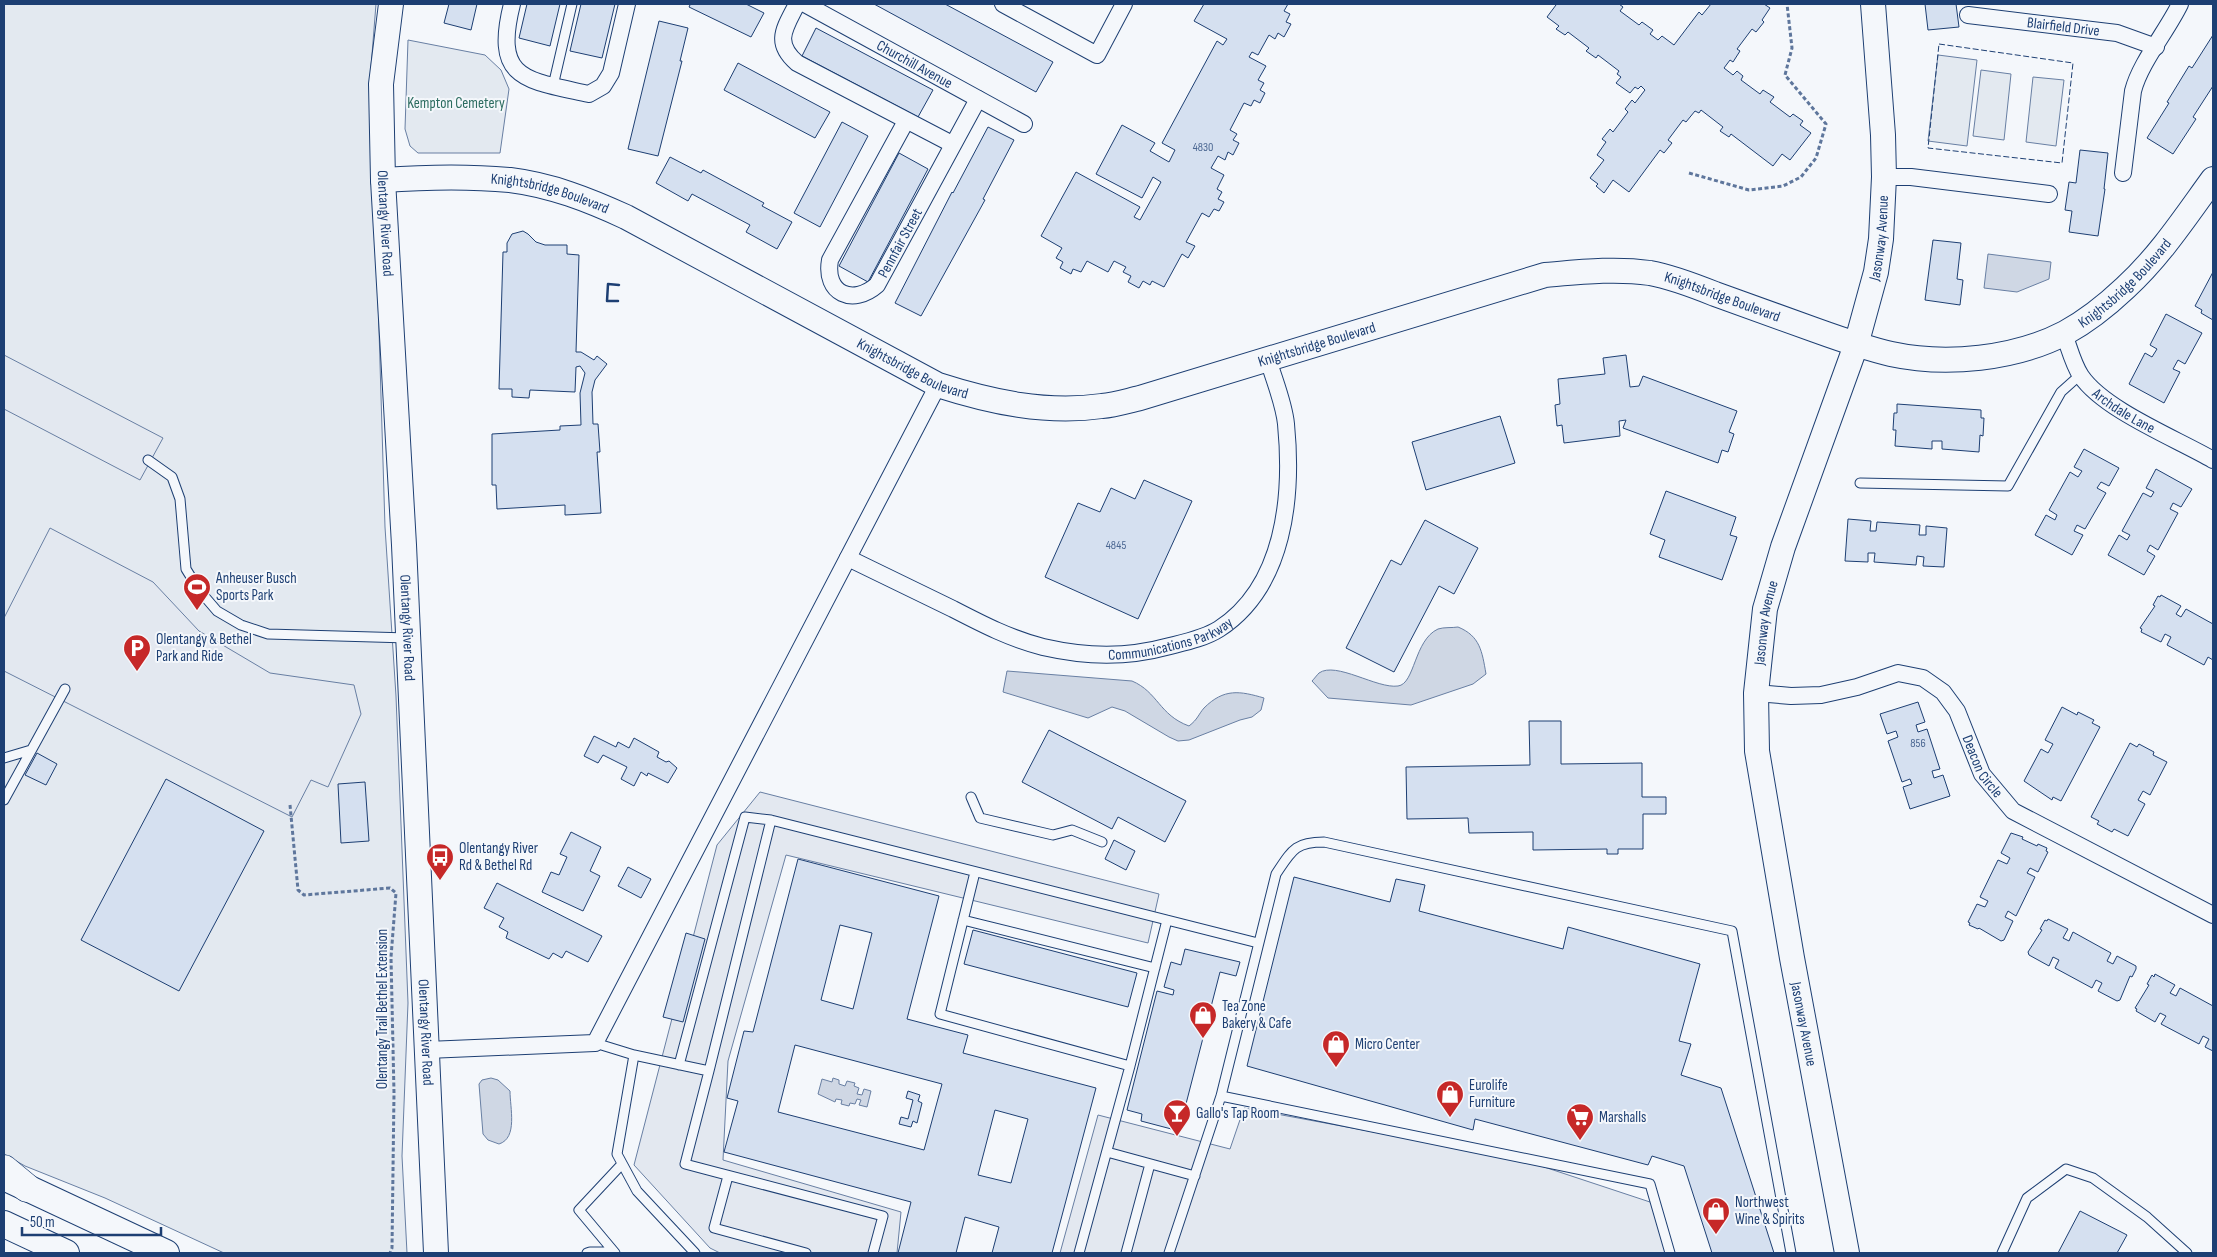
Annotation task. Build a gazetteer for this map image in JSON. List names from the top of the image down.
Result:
{
  "streets": {
    "street": [
      "Blairfield Drive",
      "Churchill Avenue",
      "Knightsbridge Boulevard",
      "Olentangy River Road",
      "Jasonway Avenue",
      "Pennfair Street",
      "Archdale Lane",
      "Communications Parkway",
      "Deacon Circle"
    ],
    "path": ["Olentangy Trail Bethel Extension"]
  },
  "crossings": [
    ["Churchill Avenue", "Pennfair Street"],
    ["Knightsbridge Boulevard", "Olentangy River Road"],
    ["Knightsbridge Boulevard", "Jasonway Avenue"],
    ["Knightsbridge Boulevard", "Archdale Lane"],
    ["Knightsbridge Boulevard", "Communications Parkway"],
    ["Jasonway Avenue", "Deacon Circle"]
  ],
  "parks": ["Kempton Cemetery"],
  "places": {
    "sports": ["Anheuser Busch Sports Park"],
    "parking": ["Olentangy & Bethel Park and Ride"],
    "bus stop": ["Olentangy River Rd & Bethel Rd"],
    "shop": [
      "Tea Zone Bakery & Cafe",
      "Micro Center",
      "Eurolife Furniture",
      "Northwest Wine & Spirits"
    ],
    "bar": ["Gallo's Tap Room"],
    "supermarket": ["Marshalls"]
  },
  "house_numbers": ["4830", "4845", "856"],
  "scale_bar": "50 m"
}
